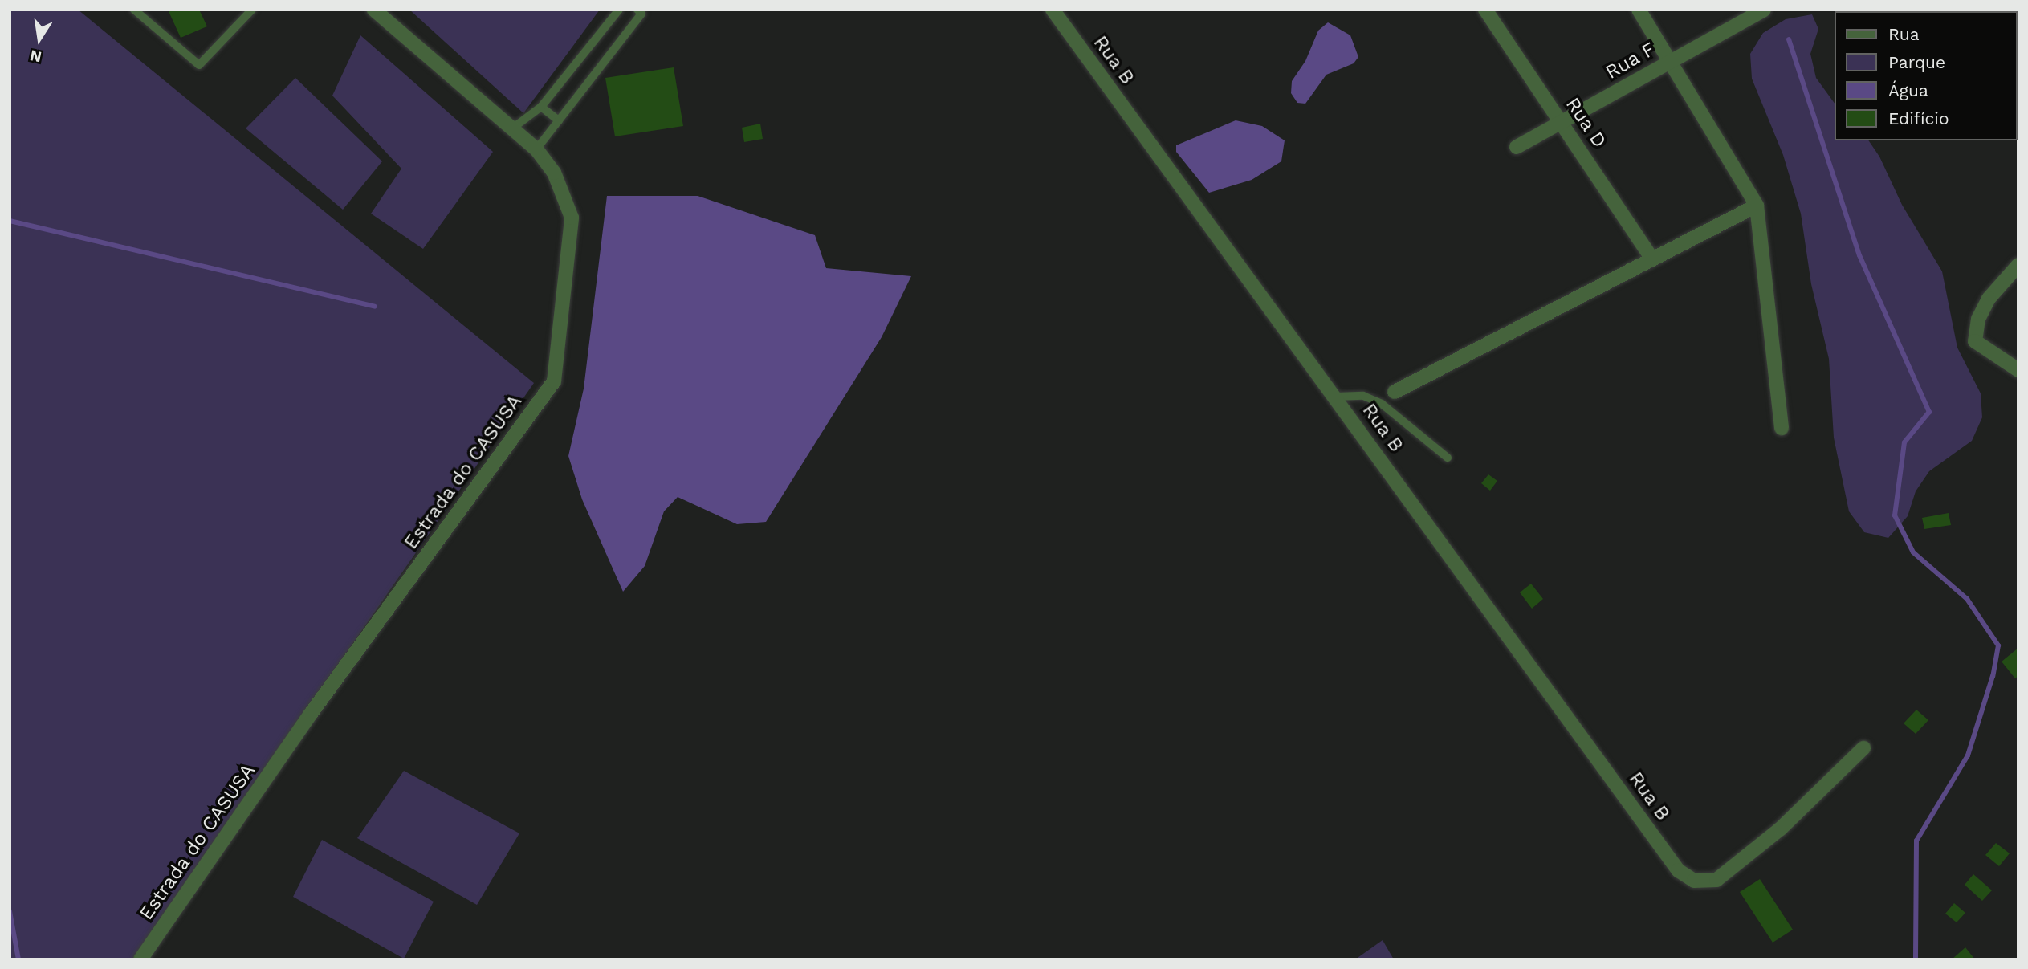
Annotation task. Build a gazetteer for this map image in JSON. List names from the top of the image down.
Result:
{
  "streets": {
    "street": [
      "Rua B",
      "Rua F",
      "Rua D",
      "Estrada do CASUSA"
    ]
  },
  "crossings": [
    ["Rua F", "Rua D"]
  ],
  "legend": [
    "Rua",
    "Parque",
    "Água",
    "Edifício"
  ],
  "north": "bottom"
}
